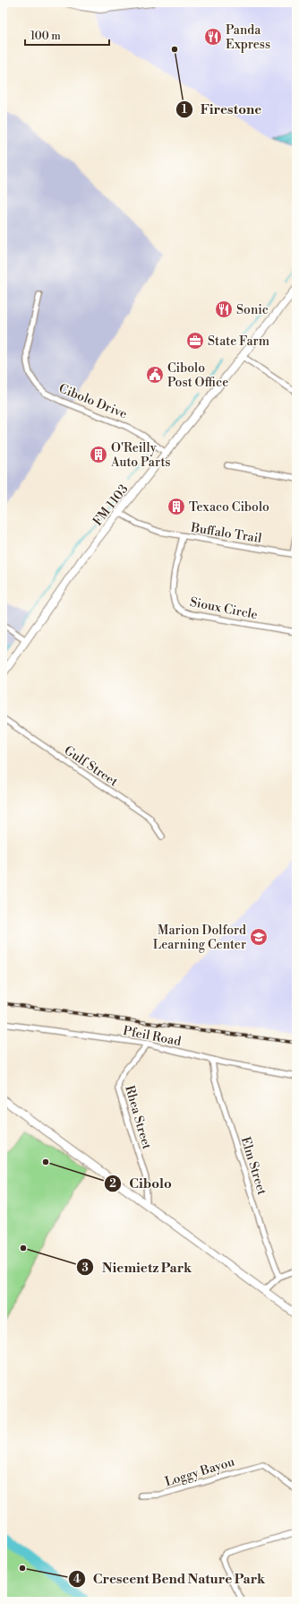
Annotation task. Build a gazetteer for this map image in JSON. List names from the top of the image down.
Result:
{
  "streets": {
    "main road": ["FM 1103"],
    "street": [
      "Cibolo Drive",
      "Buffalo Trail",
      "Sioux Circle",
      "Gulf Street",
      "Pfeil Road",
      "Rhea Street",
      "Elm Street",
      "Loggy Bayou"
    ]
  },
  "crossings": [
    ["Cibolo Drive", "FM 1103"],
    ["FM 1103", "Buffalo Trail"],
    ["Buffalo Trail", "Sioux Circle"],
    ["Pfeil Road", "Rhea Street"],
    ["Pfeil Road", "Elm Street"]
  ],
  "places": {
    "restaurant": ["Panda Express", "Sonic"],
    "other": [
      "Firestone",
      "Cibolo",
      "Niemietz Park",
      "Crescent Bend Nature Park"
    ],
    "office": ["State Farm"],
    "public building": ["Cibolo Post Office"],
    "building": ["O'Reilly Auto Parts", "Texaco Cibolo"],
    "school or university": ["Marion Dolford Learning Center"]
  },
  "scale_bar": "100 m"
}
